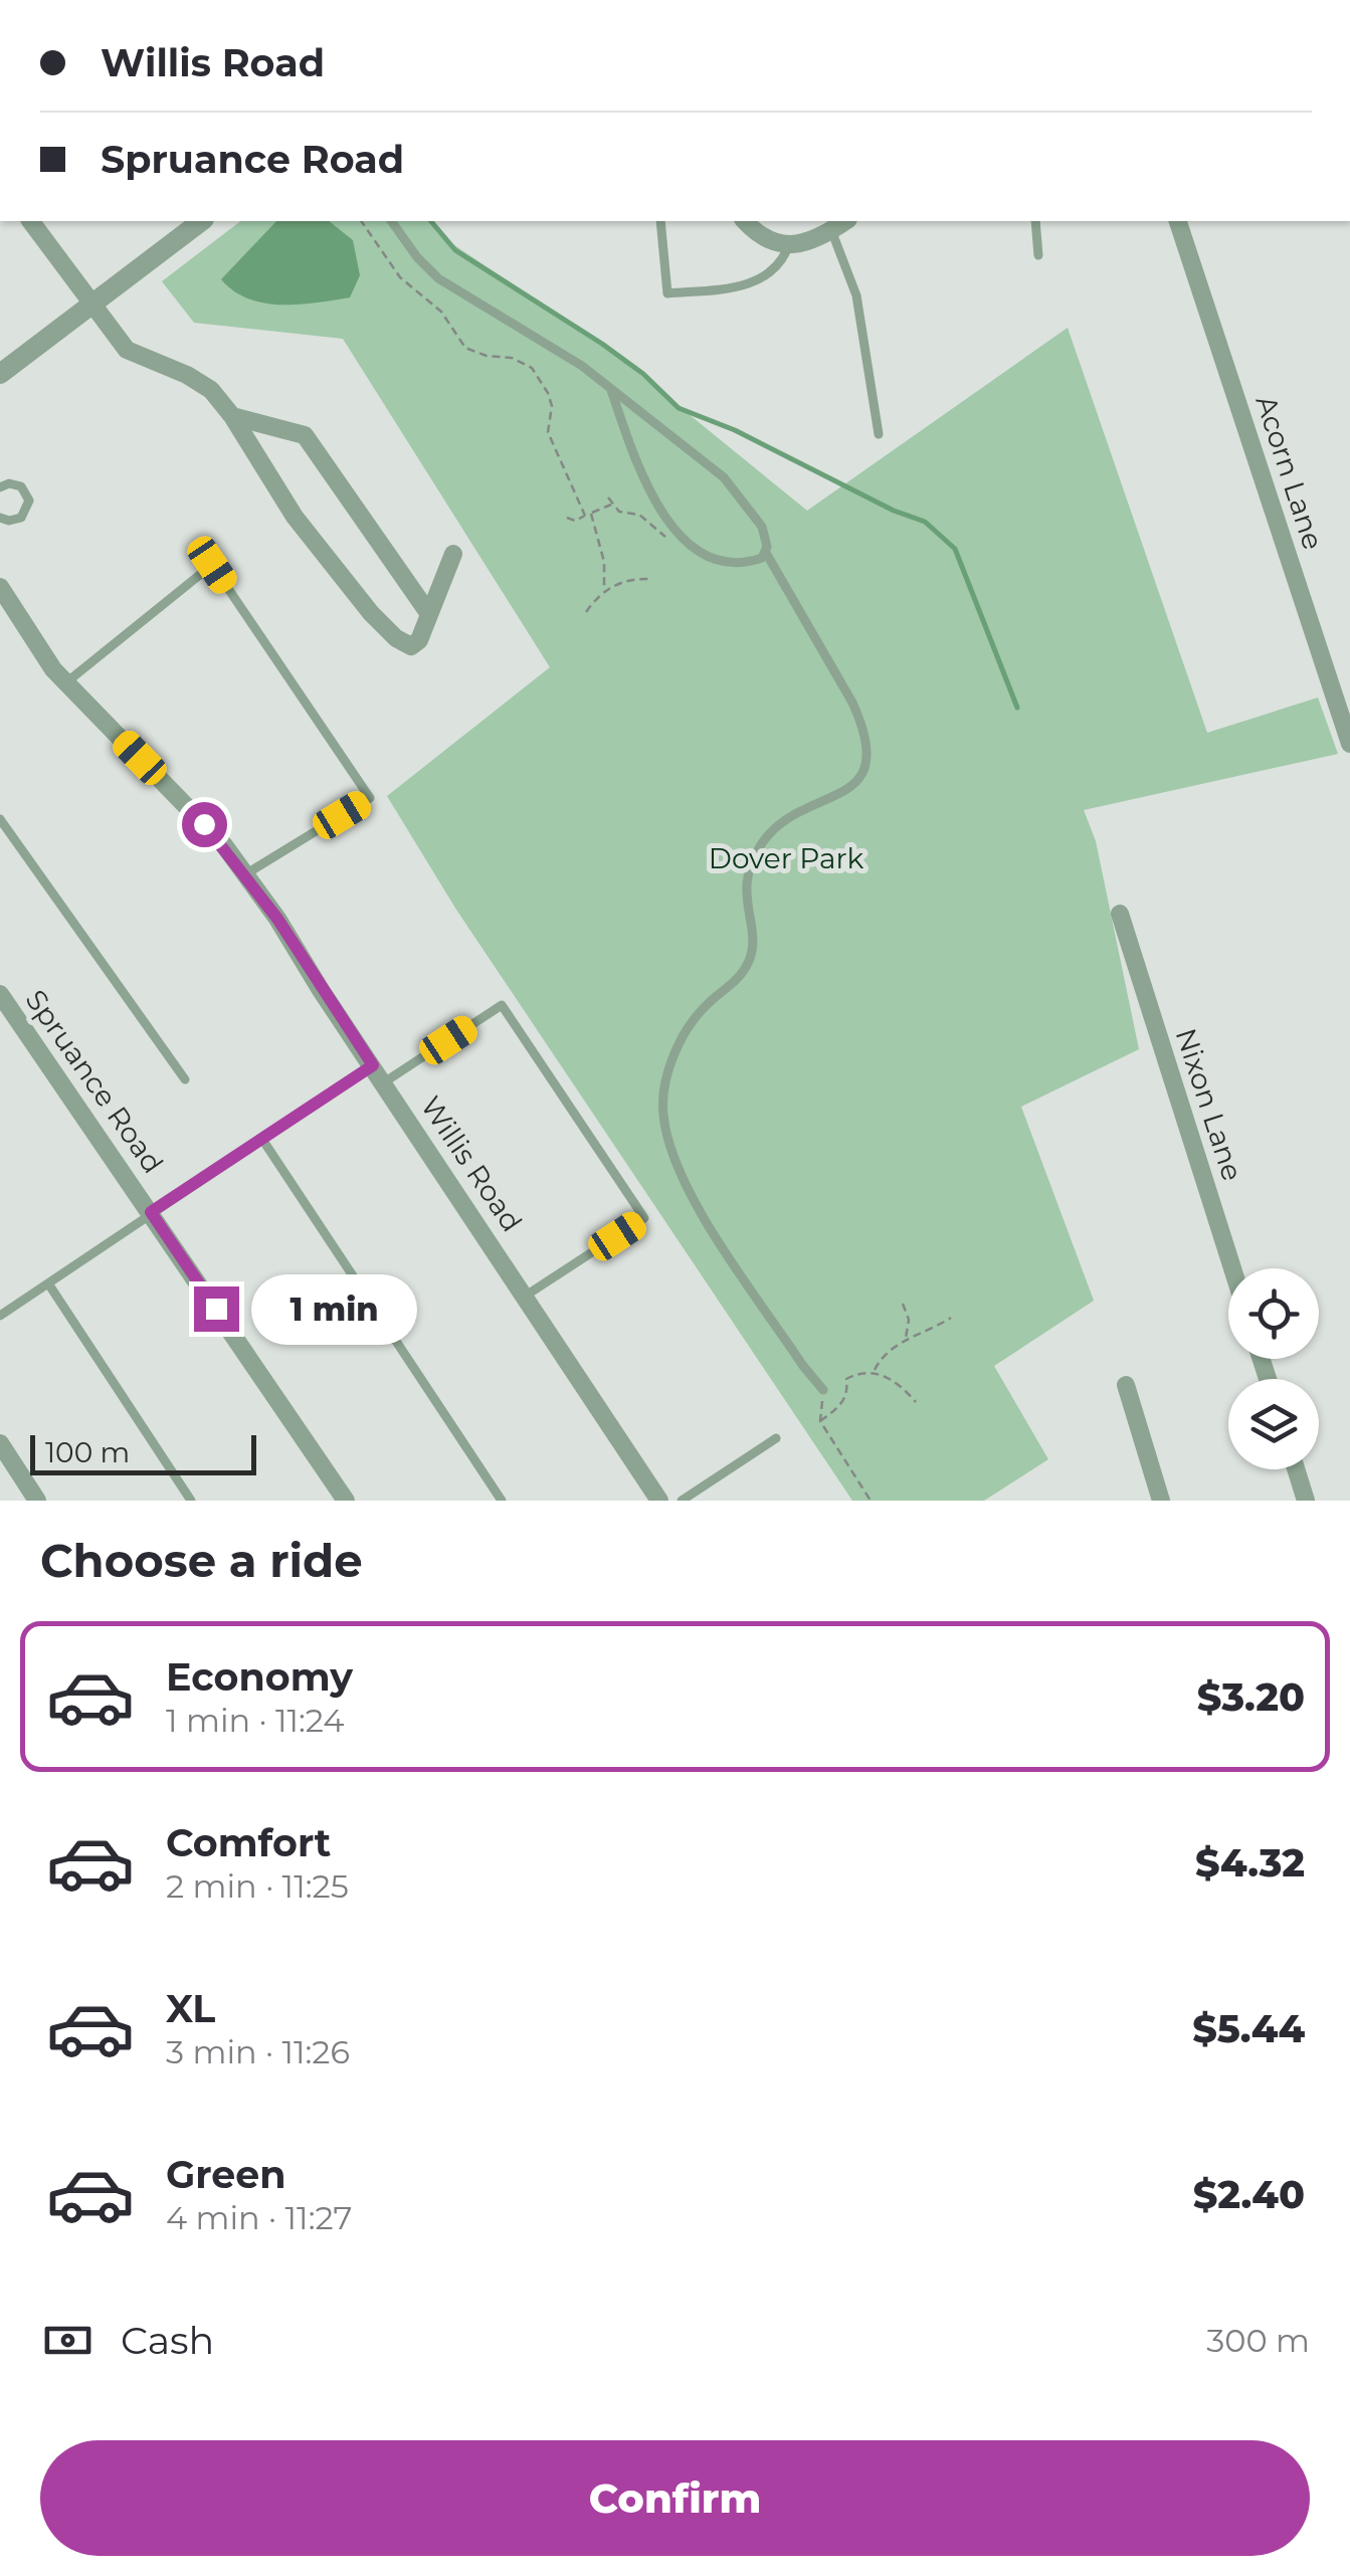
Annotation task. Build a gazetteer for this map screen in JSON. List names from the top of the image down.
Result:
{
  "streets": {
    "street": [
      "Acorn Lane",
      "Spruance Road",
      "Nixon Lane",
      "Willis Road"
    ]
  },
  "parks": ["Dover Park"],
  "scale_bar": "100 m",
  "page": {
    "banner": ["Willis Road", "Spruance Road"],
    "bubble": "1 min",
    "scale": "100 m",
    "heading": "Choose a ride",
    "list": [
      {
        "name": "Economy",
        "note": "1 min · 11:24",
        "value": "$3.20"
      },
      {
        "name": "Comfort",
        "note": "2 min · 11:25",
        "value": "$4.32"
      },
      {
        "name": "XL",
        "note": "3 min · 11:26",
        "value": "$5.44"
      },
      {
        "name": "Green",
        "note": "4 min · 11:27",
        "value": "$2.40"
      }
    ],
    "pay": ["Cash", "300 m"],
    "buttons": "Confirm"
  }
}
